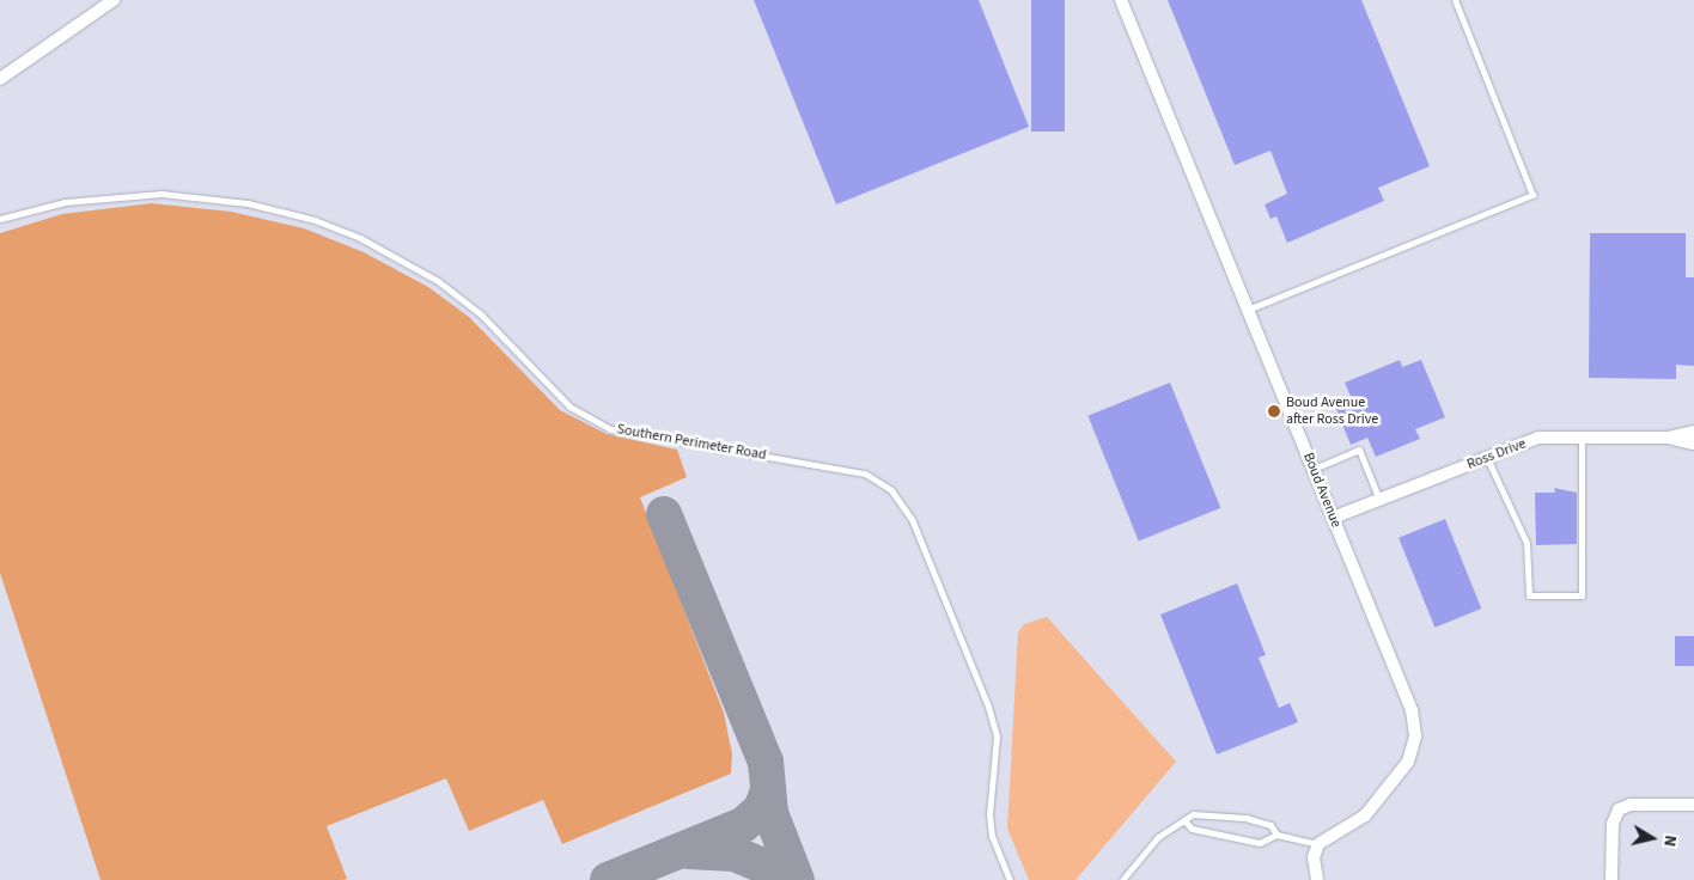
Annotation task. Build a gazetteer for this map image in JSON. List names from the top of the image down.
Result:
{
  "streets": {
    "street": ["Ross Drive", "Boud Avenue"],
    "lane": ["Southern Perimeter Road"]
  },
  "crossings": [
    ["Ross Drive", "Boud Avenue"]
  ],
  "places": ["Boud Avenue after Ross Drive"],
  "north": "right"
}
